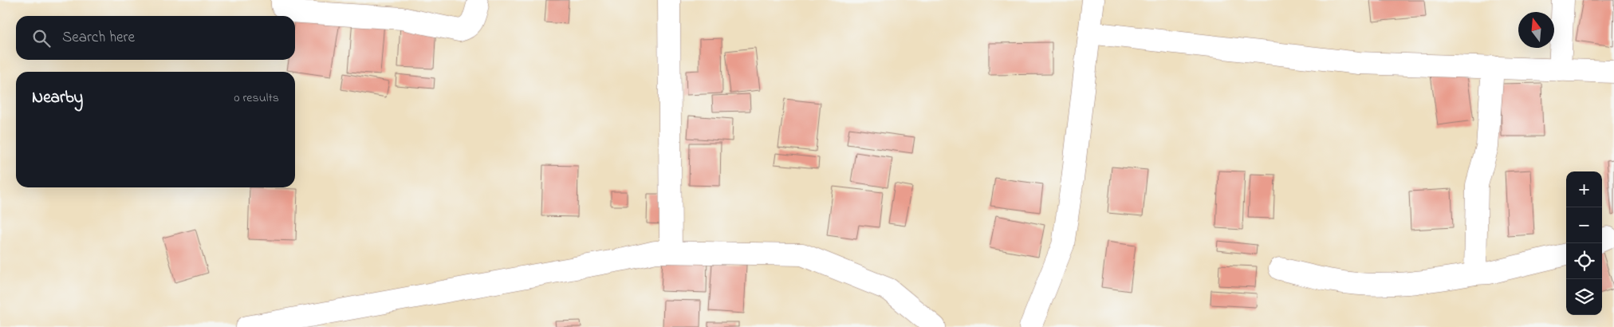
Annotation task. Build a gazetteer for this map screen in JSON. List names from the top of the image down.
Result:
{
  "north": "top",
  "page": {
    "search": "Search here",
    "heading": ["Nearby", "0 results"],
    "map_buttons": ["+", "−"]
  }
}
